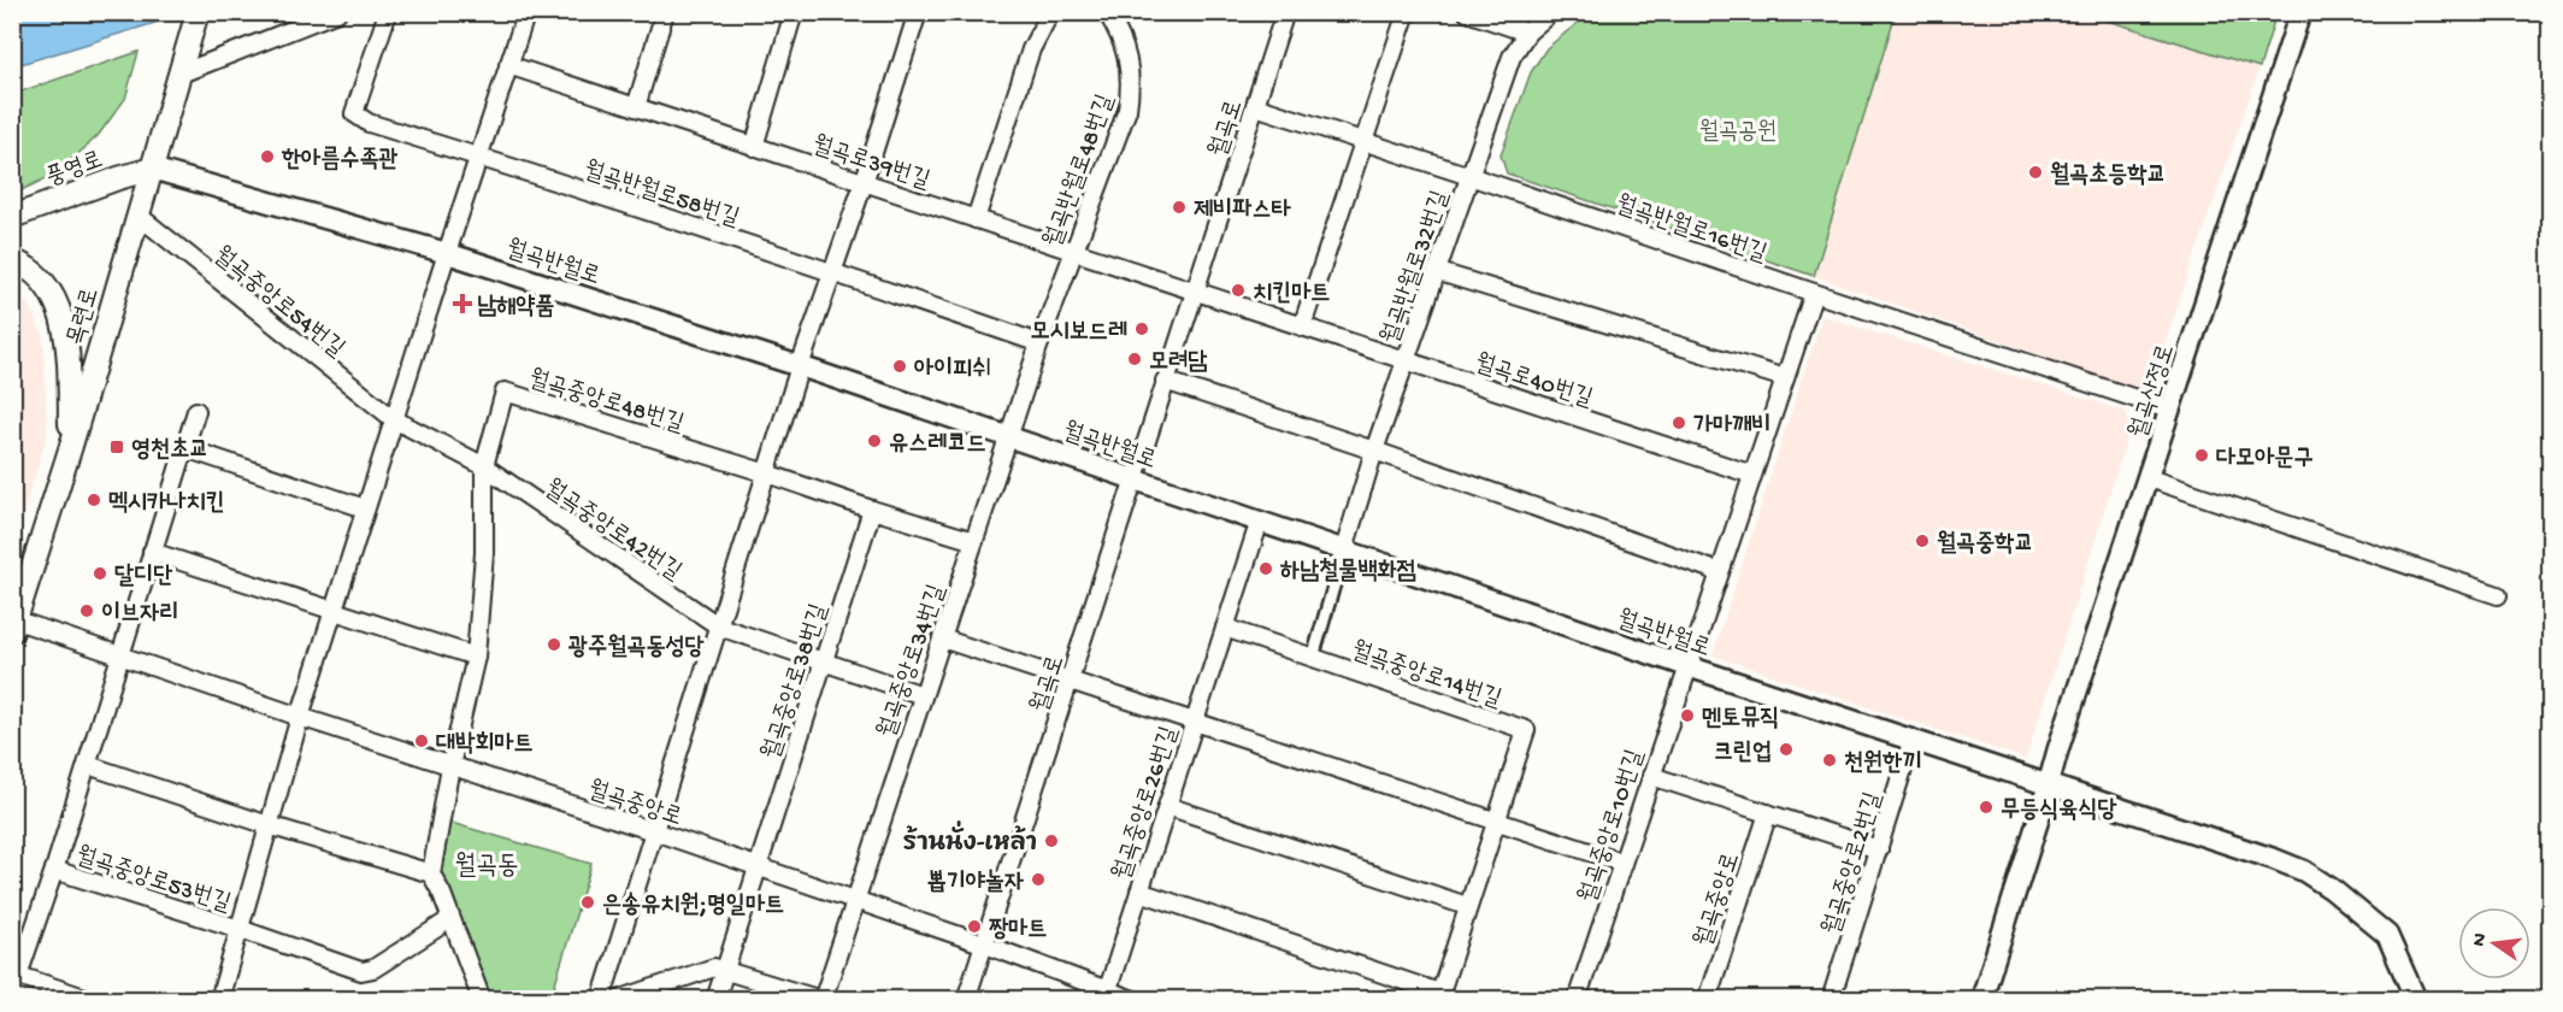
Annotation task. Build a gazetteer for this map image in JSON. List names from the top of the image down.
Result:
{
  "streets": {
    "main road": ["풍영로", "목련로"],
    "street": [
      "월곡로",
      "월곡로39번길",
      "월곡반월로48번길",
      "월곡반월로58번길",
      "월곡반월로16번길",
      "월곡반월로",
      "월곡반월로32번길",
      "월곡중앙로54번길",
      "월곡로40번길",
      "월곡산정로",
      "월곡중앙로48번길",
      "월곡중앙로42번길",
      "월곡중앙로34번길",
      "월곡중앙로14번길",
      "월곡중앙로38번길",
      "월곡중앙로",
      "월곡중앙로26번길",
      "월곡중앙로10번길",
      "월곡중앙로2번길",
      "월곡중앙로53번길"
    ]
  },
  "crossings": [
    ["월곡로", "월곡로39번길"],
    ["월곡로", "월곡반월로16번길"],
    ["월곡로", "월곡반월로"],
    ["월곡로", "월곡로40번길"],
    ["월곡로", "월곡중앙로"],
    ["월곡로39번길", "월곡반월로48번길"],
    ["월곡로39번길", "월곡로40번길"],
    ["풍영로", "월곡반월로"],
    ["풍영로", "목련로"],
    ["월곡반월로48번길", "월곡반월로"],
    ["월곡반월로48번길", "월곡중앙로34번길"],
    ["월곡반월로16번길", "월곡반월로32번길"],
    ["월곡반월로16번길", "월곡산정로"],
    ["월곡반월로", "월곡반월로32번길"],
    ["월곡반월로", "목련로"],
    ["월곡반월로", "월곡산정로"],
    ["월곡반월로", "월곡중앙로34번길"],
    ["월곡반월로", "월곡중앙로26번길"],
    ["월곡반월로", "월곡중앙로10번길"],
    ["월곡반월로", "월곡중앙로2번길"],
    ["월곡반월로32번길", "월곡로40번길"],
    ["월곡중앙로54번길", "목련로"],
    ["월곡중앙로54번길", "월곡중앙로48번길"],
    ["월곡중앙로54번길", "월곡중앙로42번길"],
    ["목련로", "월곡중앙로"],
    ["월곡중앙로48번길", "월곡중앙로42번길"],
    ["월곡중앙로48번길", "월곡중앙로34번길"],
    ["월곡중앙로48번길", "월곡중앙로38번길"],
    ["월곡중앙로48번길", "월곡중앙로"],
    ["월곡중앙로42번길", "월곡중앙로34번길"],
    ["월곡중앙로42번길", "월곡중앙로38번길"],
    ["월곡중앙로34번길", "월곡중앙로"],
    ["월곡중앙로14번길", "월곡중앙로26번길"],
    ["월곡중앙로38번길", "월곡중앙로"],
    ["월곡중앙로", "월곡중앙로26번길"],
    ["월곡중앙로", "월곡중앙로53번길"]
  ],
  "districts": ["월곡동"],
  "parks": ["월곡공원"],
  "places": {
    "other": [
      "한아름수족관",
      "월곡초등학교",
      "제비파스타",
      "치킨마트",
      "모시보드레",
      "모려담",
      "아이피쉬",
      "가마깨비",
      "유스레코드",
      "다모아문구",
      "멕시카나치킨",
      "월곡중학교",
      "하남철물백화점",
      "달디단",
      "이브자리",
      "광주월곡동성당",
      "멘토뮤직",
      "대박회마트",
      "크린업",
      "천원한끼",
      "무등식육식당",
      "ร้านนั่ง-เหล้า",
      "뽑기야놀자",
      "은송유치원;명일마트",
      "짱마트"
    ],
    "health": ["남해약품"],
    "transit": ["영천초교"]
  },
  "north": "left"
}
